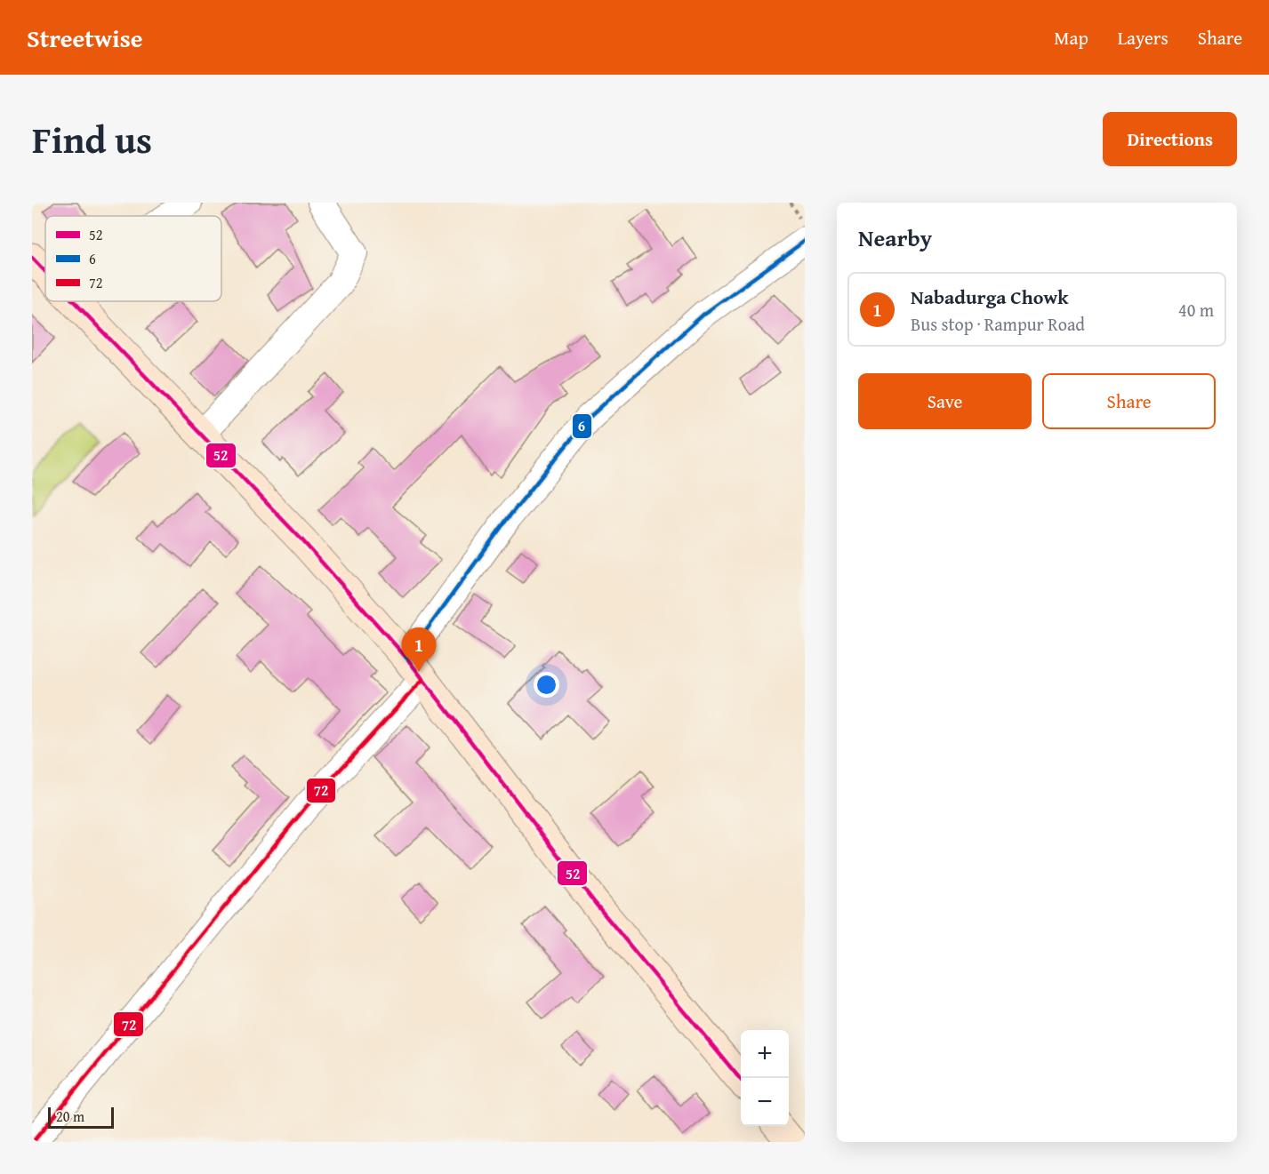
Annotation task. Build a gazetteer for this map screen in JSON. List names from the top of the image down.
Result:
{
  "lines": ["transit line 6", "transit line 52", "transit line 72"],
  "legend": ["52", "6", "72"],
  "scale_bar": "20 m",
  "page": {
    "header": "Streetwise",
    "nav": ["Map", "Layers", "Share"],
    "title": "Find us",
    "buttons": [
      "Directions",
      ["Save", "Share"]
    ],
    "heading": "Nearby",
    "list": [
      {
        "mark": "1",
        "name": "Nabadurga Chowk",
        "note": "Bus stop · Rampur Road",
        "value": "40 m"
      }
    ],
    "pins": "1",
    "map_buttons": ["+", "−"],
    "scale": "20 m"
  }
}
